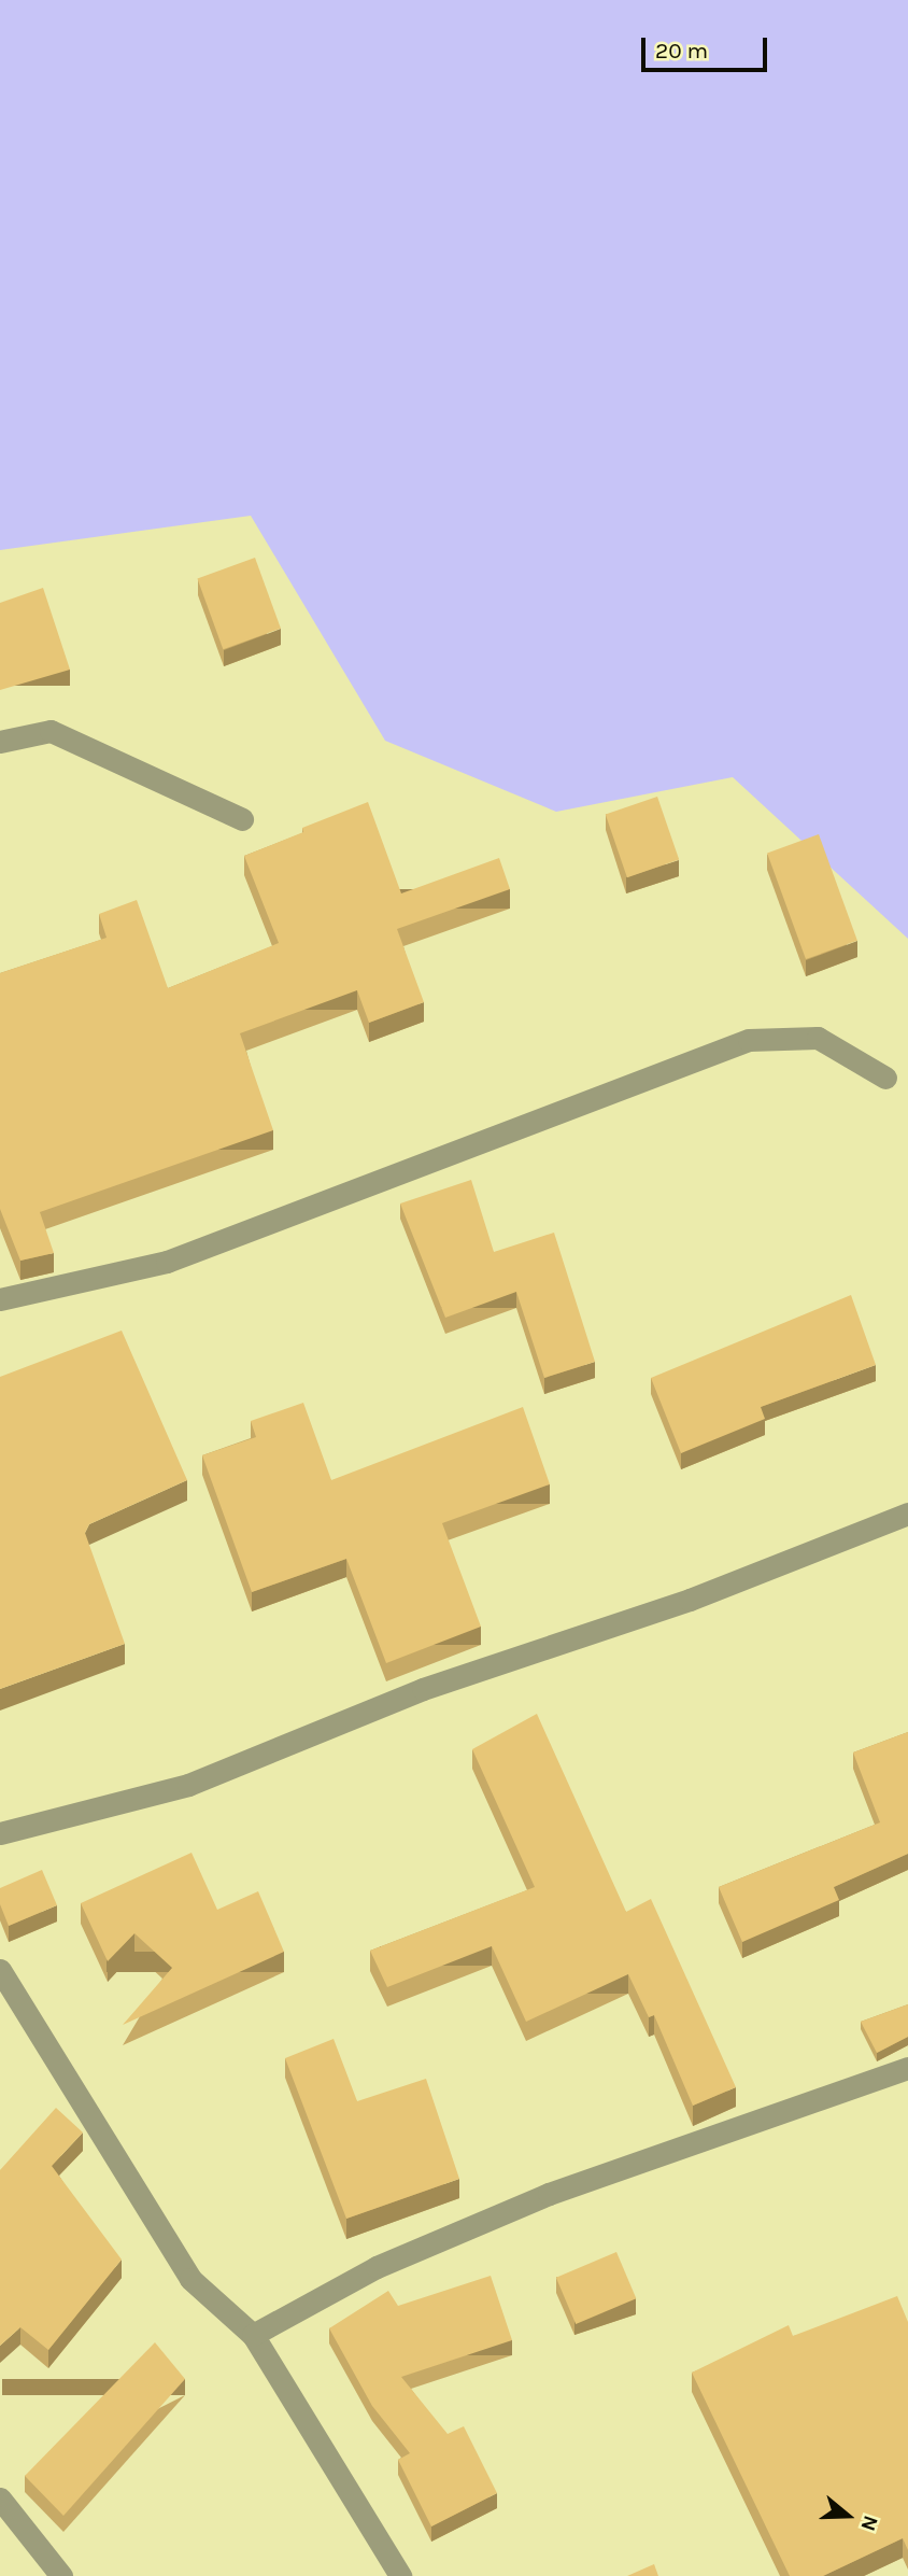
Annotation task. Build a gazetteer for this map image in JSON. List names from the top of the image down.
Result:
{
  "scale_bar": "20 m",
  "north": "right"
}
